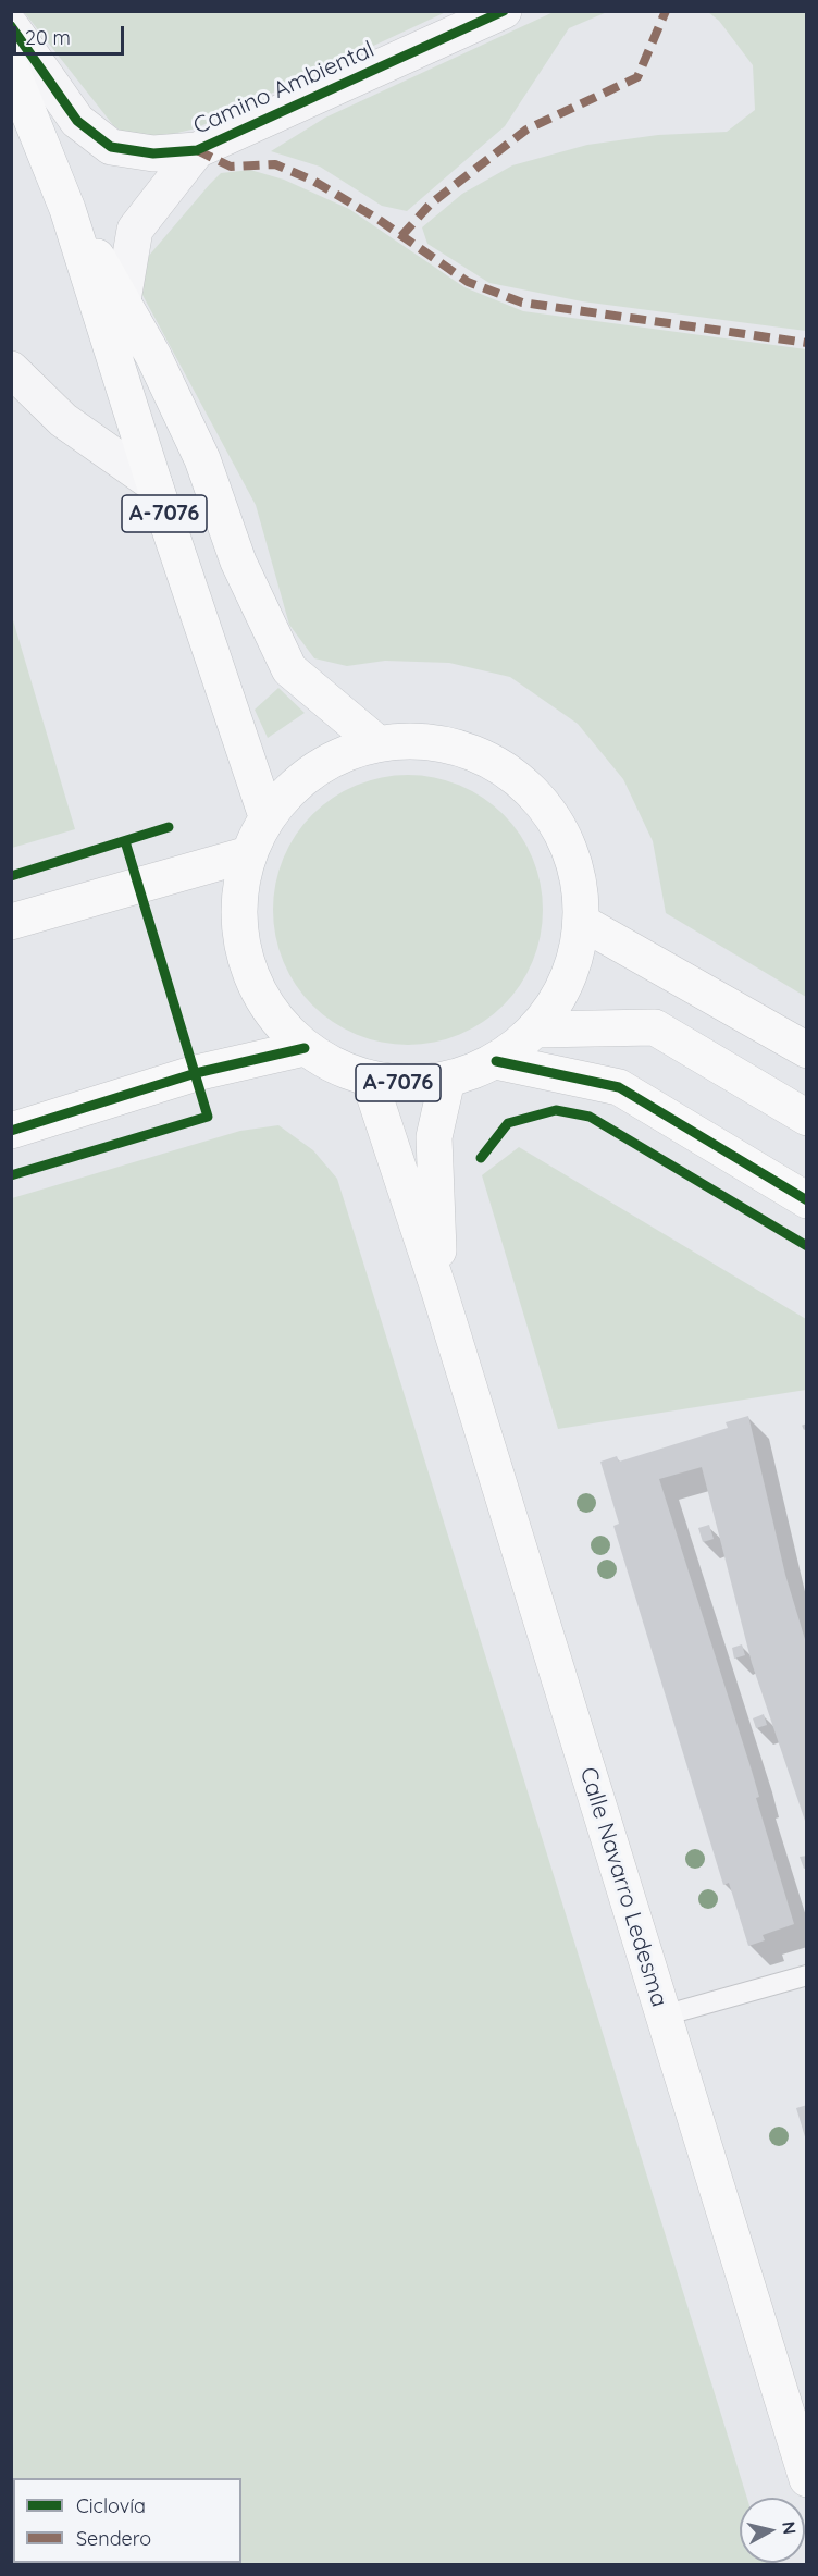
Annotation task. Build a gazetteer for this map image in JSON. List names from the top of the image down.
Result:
{
  "streets": {
    "main road": ["A-7076", "Calle Navarro Ledesma"],
    "street": ["Camino Ambiental"]
  },
  "crossings": [
    ["Camino Ambiental", "A-7076"],
    ["A-7076", "Calle Navarro Ledesma"]
  ],
  "legend": ["Ciclovía", "Sendero"],
  "scale_bar": "20 m",
  "north": "right"
}
